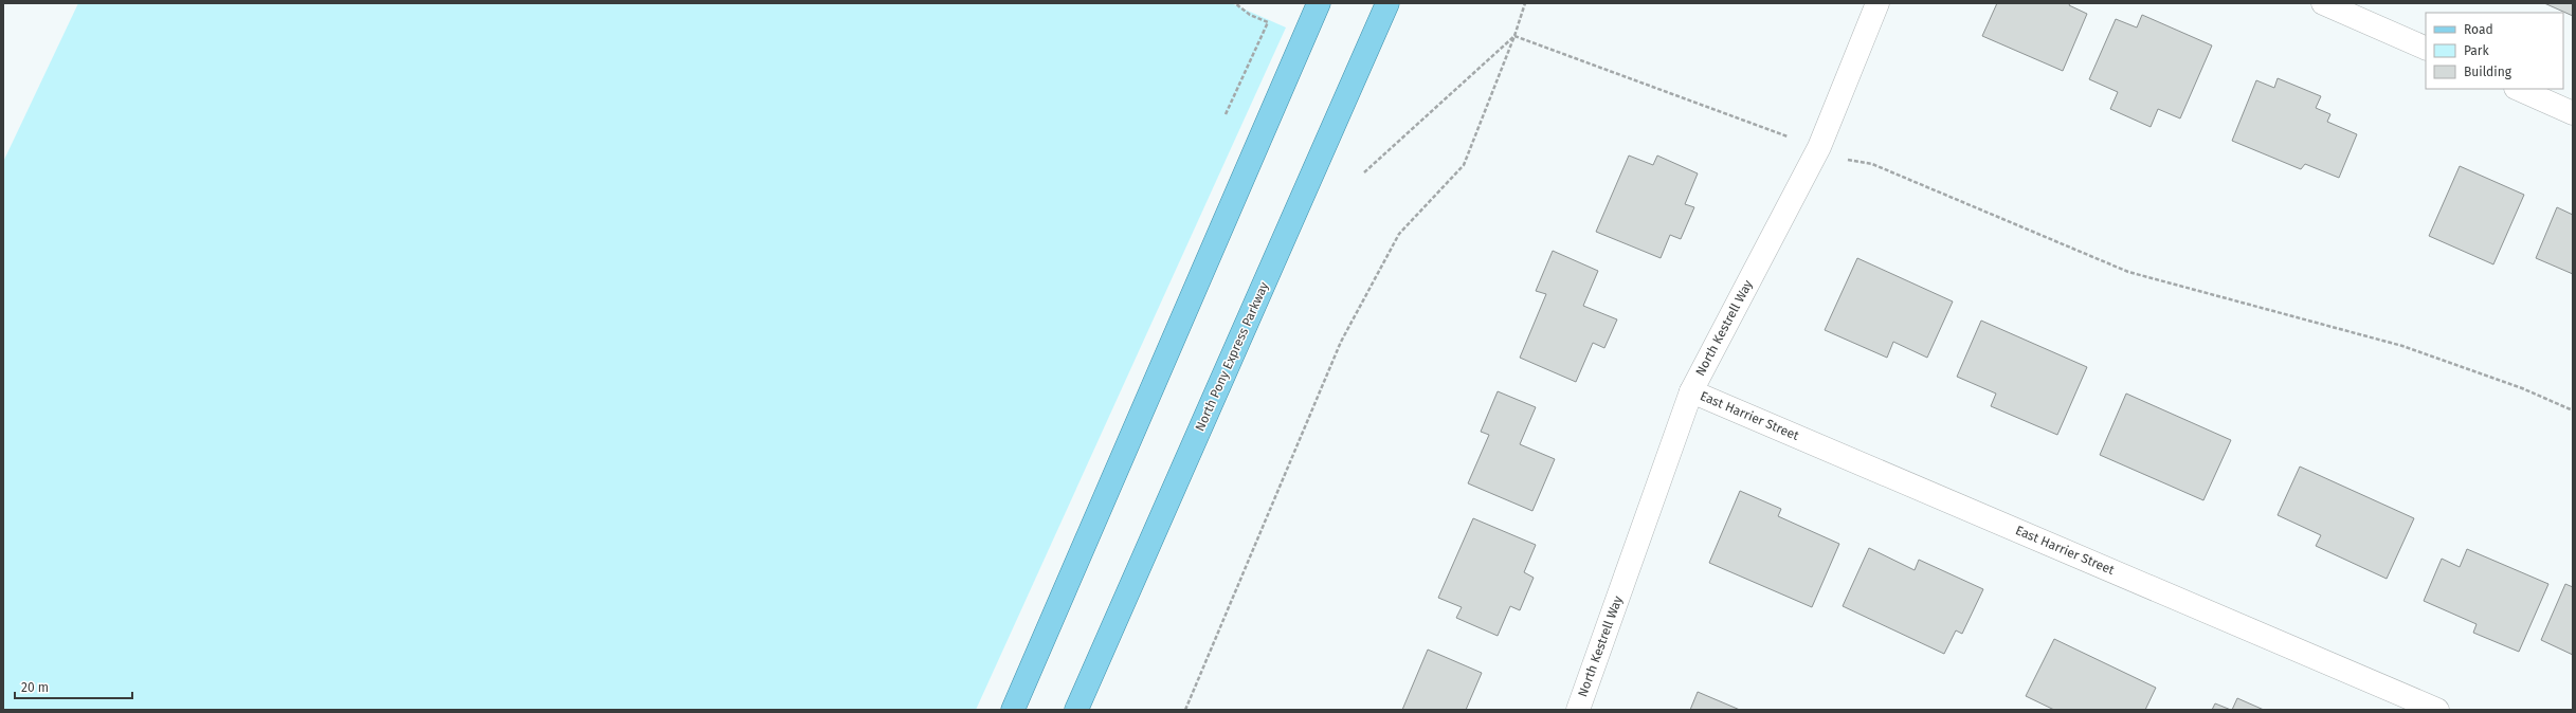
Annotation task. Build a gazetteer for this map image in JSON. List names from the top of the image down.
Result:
{
  "streets": {
    "main road": ["North Pony Express Parkway"],
    "street": ["North Kestrell Way", "East Harrier Street"]
  },
  "crossings": [
    ["North Kestrell Way", "East Harrier Street"]
  ],
  "legend": ["Road", "Park", "Building"],
  "scale_bar": "20 m"
}
